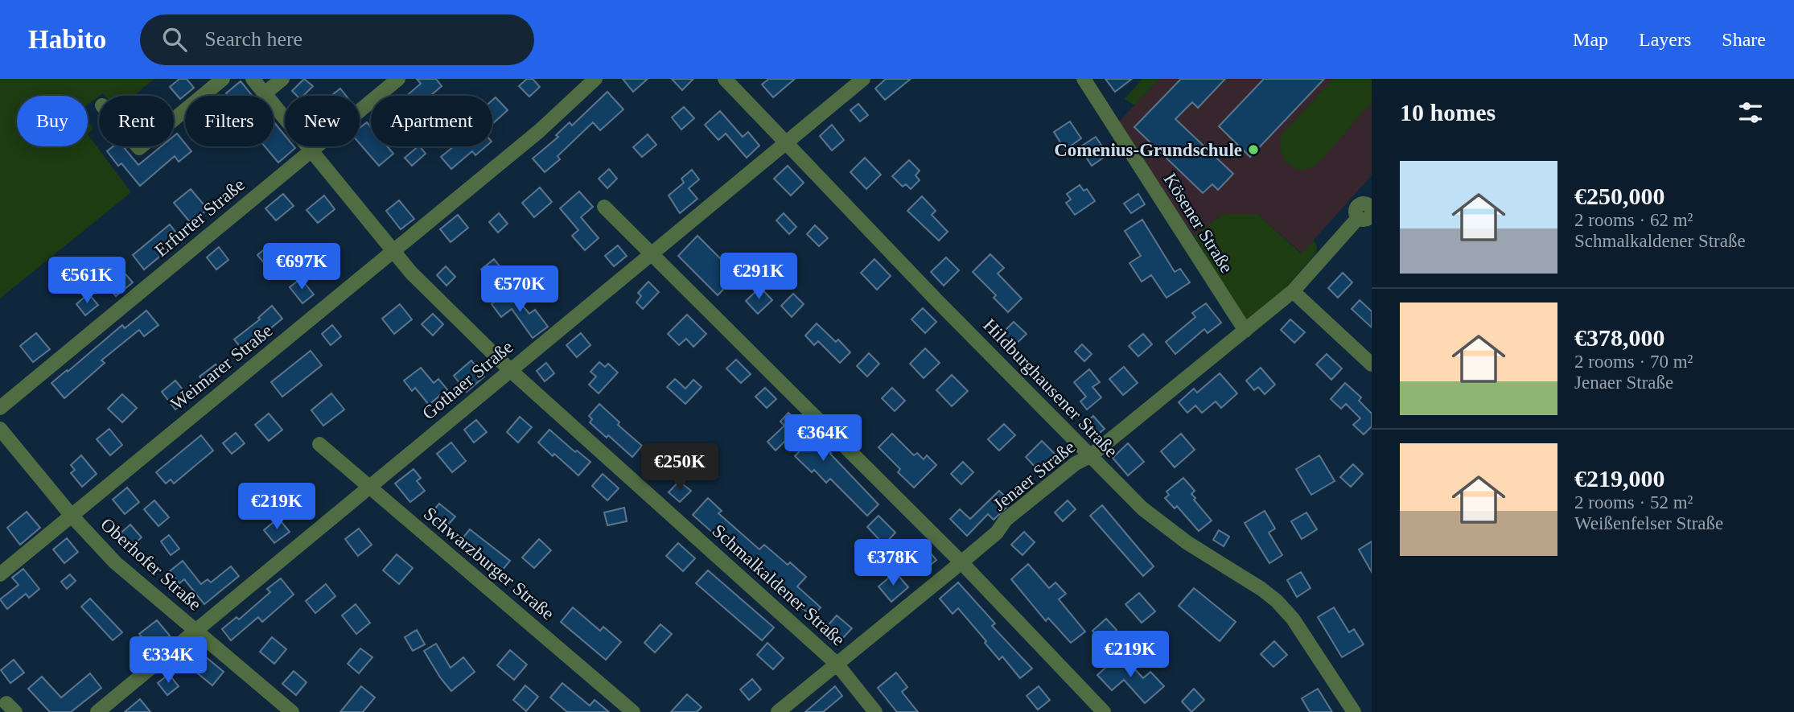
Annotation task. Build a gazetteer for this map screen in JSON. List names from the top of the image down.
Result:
{
  "streets": {
    "street": [
      "Erfurter Straße",
      "Kösener Straße",
      "Weimarer Straße",
      "Gothaer Straße",
      "Hildburghausener Straße",
      "Jenaer Straße",
      "Schwarzburger Straße",
      "Oberhofer Straße",
      "Schmalkaldener Straße"
    ]
  },
  "crossings": [
    ["Erfurter Straße", "Schmalkaldener Straße"],
    ["Kösener Straße", "Jenaer Straße"],
    ["Weimarer Straße", "Oberhofer Straße"],
    ["Weimarer Straße", "Schmalkaldener Straße"],
    ["Gothaer Straße", "Hildburghausener Straße"],
    ["Gothaer Straße", "Schwarzburger Straße"],
    ["Gothaer Straße", "Oberhofer Straße"],
    ["Gothaer Straße", "Schmalkaldener Straße"],
    ["Hildburghausener Straße", "Jenaer Straße"],
    ["Jenaer Straße", "Schmalkaldener Straße"]
  ],
  "places": ["Comenius-Grundschule"],
  "page": {
    "header": "Habito",
    "search": "Search here",
    "nav": ["Map", "Layers", "Share"],
    "heading": "10 homes",
    "chip": [
      "Buy",
      "Rent",
      "Filters",
      "New",
      "Apartment"
    ],
    "list": [
      {
        "name": "€250,000",
        "note": "2 rooms · 62 m² · Schmalkaldener Straße"
      },
      {
        "name": "€378,000",
        "note": "2 rooms · 70 m² · Jenaer Straße"
      },
      {
        "name": "€219,000",
        "note": "2 rooms · 52 m² · Weißenfelser Straße"
      }
    ],
    "price": [
      "€697K",
      "€291K",
      "€561K",
      "€570K",
      "€364K",
      "€250K",
      "€219K",
      "€378K",
      "€219K",
      "€334K"
    ]
  }
}
